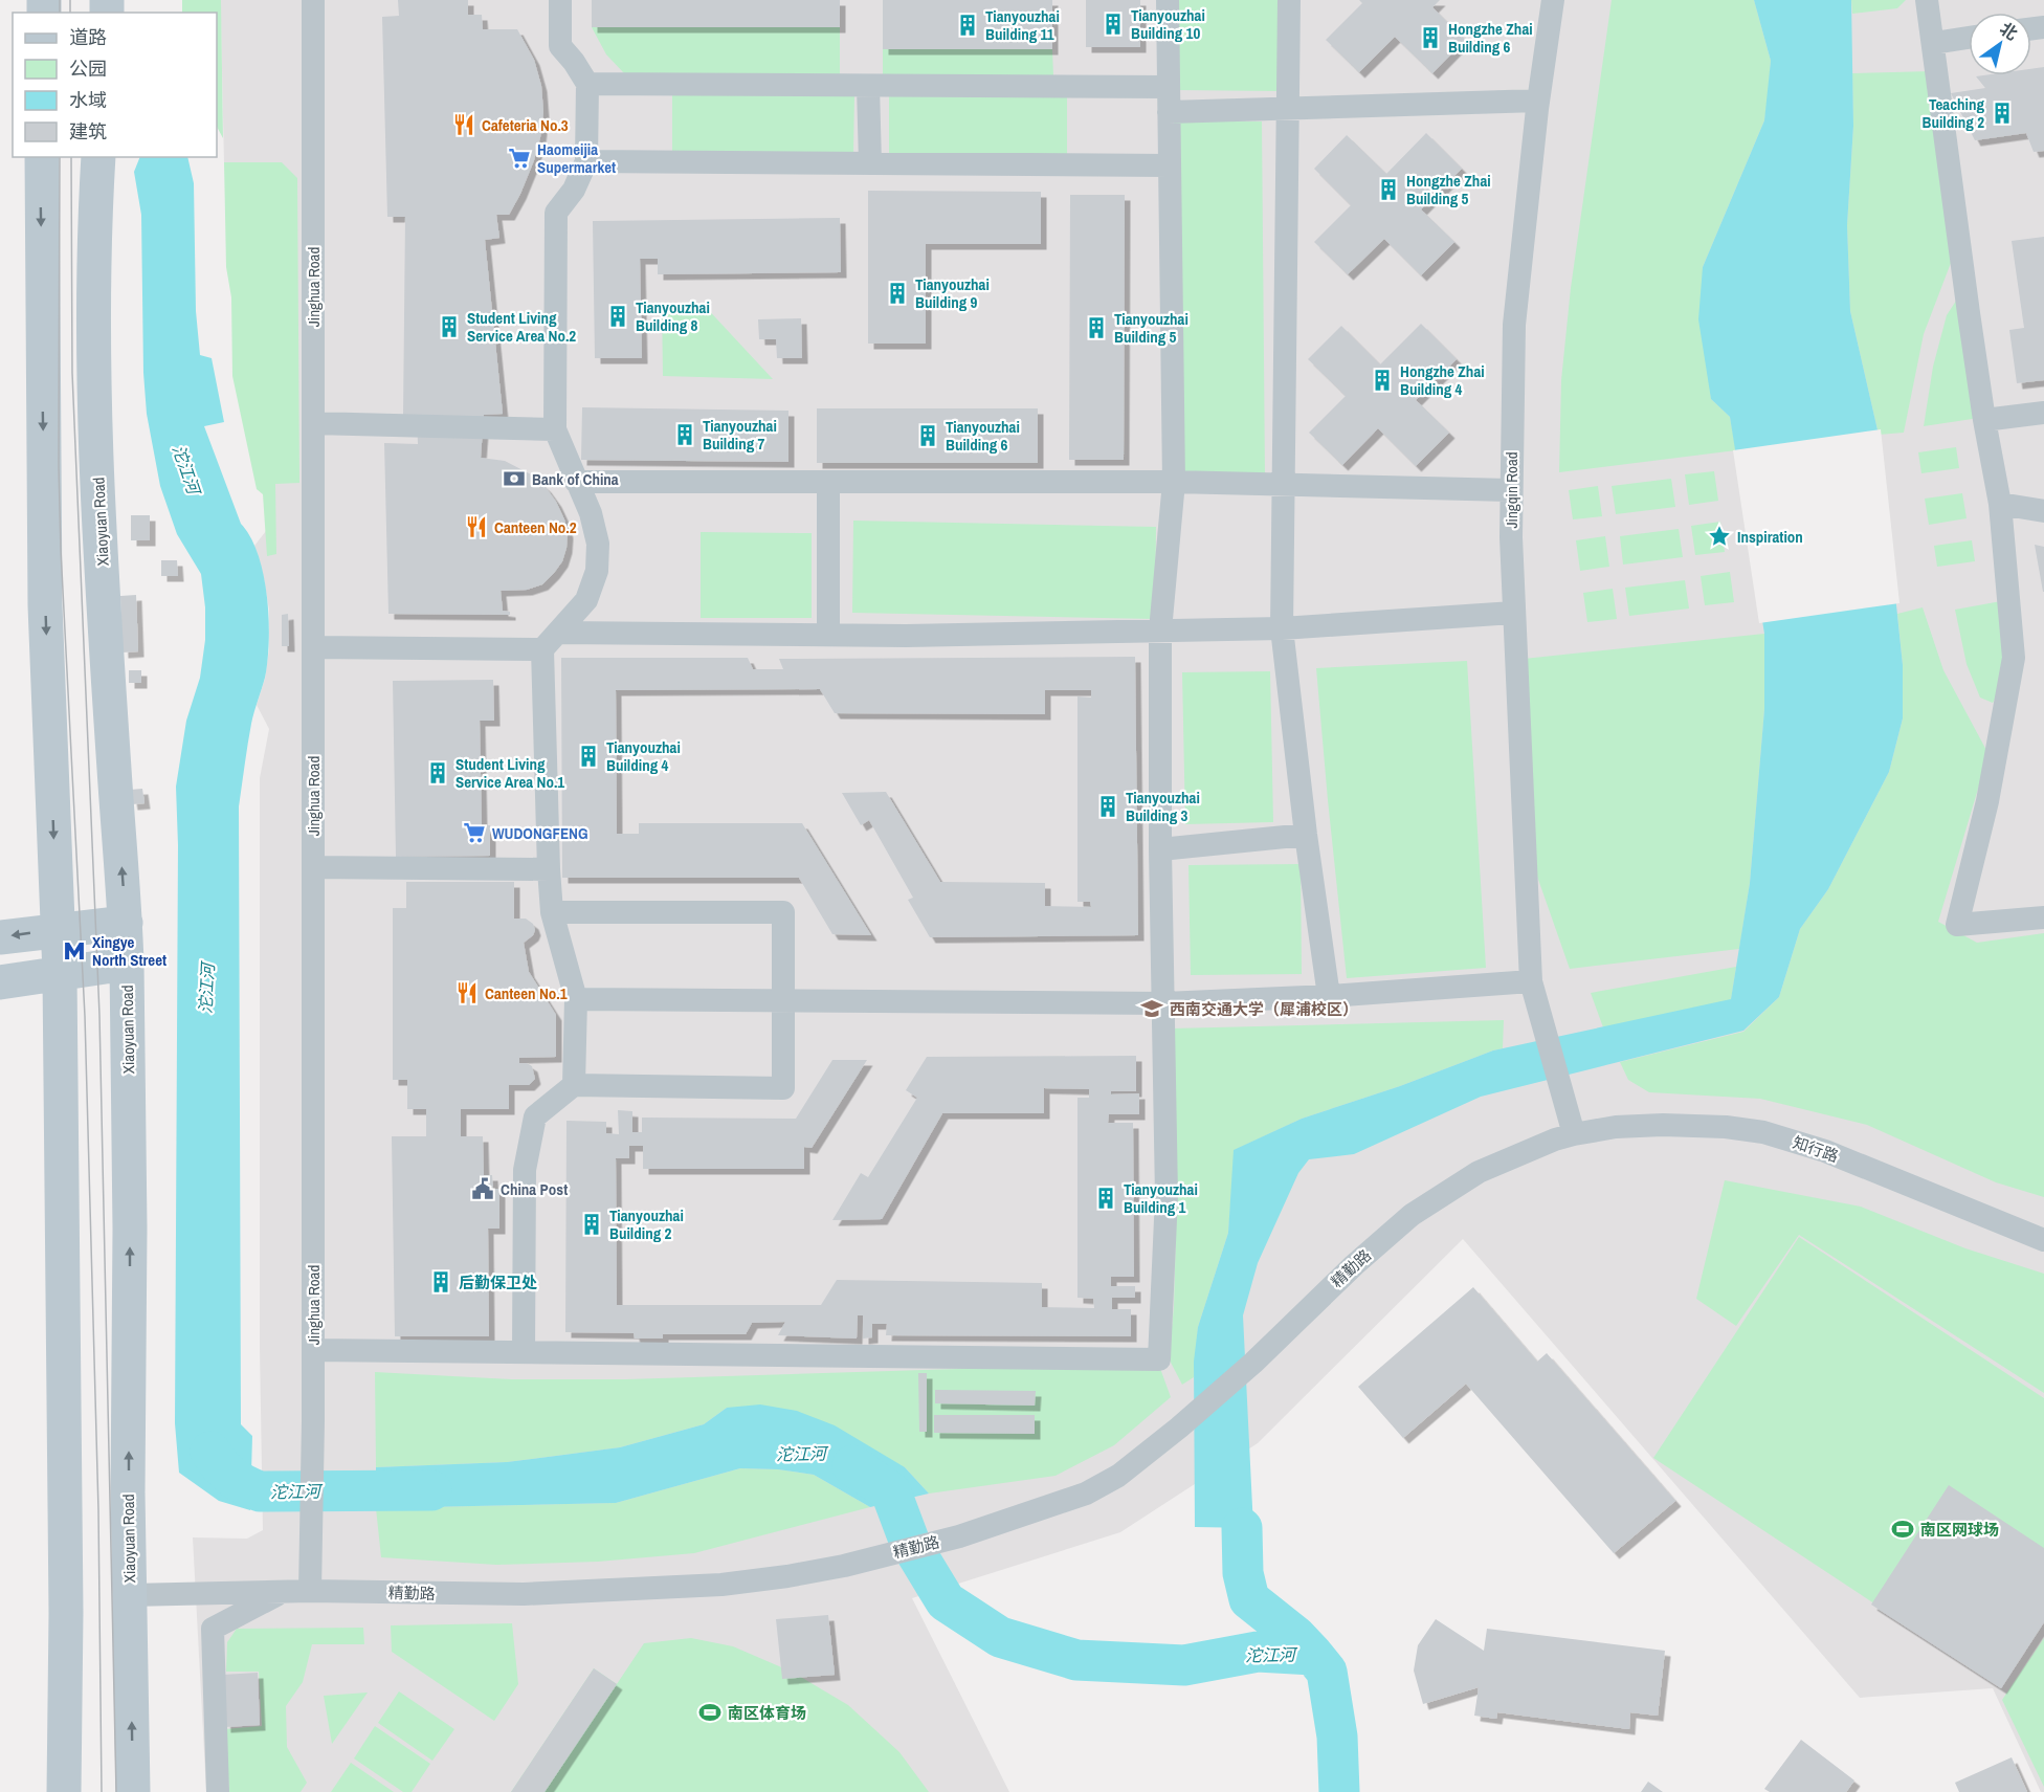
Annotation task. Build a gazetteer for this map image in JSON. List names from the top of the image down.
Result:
{
  "streets": {
    "street": [
      "Jinghua Road",
      "Jingqin Road",
      "Xiaoyuan Road",
      "知行路",
      "精勤路"
    ]
  },
  "crossings": [
    ["Jinghua Road", "精勤路"],
    ["Jingqin Road", "知行路"],
    ["Jingqin Road", "精勤路"],
    ["Xiaoyuan Road", "精勤路"],
    ["知行路", "精勤路"]
  ],
  "water": ["沱江河"],
  "places": {
    "building": [
      "Tianyouzhai Building 10",
      "Tianyouzhai Building 11",
      "Hongzhe Zhai Building 6",
      "Teaching Building 2",
      "Hongzhe Zhai Building 5",
      "Tianyouzhai Building 9",
      "Tianyouzhai Building 8",
      "Student Living Service Area No.2",
      "Tianyouzhai Building 5",
      "Hongzhe Zhai Building 4",
      "Tianyouzhai Building 7",
      "Tianyouzhai Building 6",
      "Tianyouzhai Building 4",
      "Student Living Service Area No.1",
      "Tianyouzhai Building 3",
      "Tianyouzhai Building 1",
      "Tianyouzhai Building 2",
      "后勤保卫处"
    ],
    "restaurant": ["Cafeteria No.3", "Canteen No.2", "Canteen No.1"],
    "supermarket": ["Haomeijia Supermarket", "WUDONGFENG"],
    "bank": ["Bank of China"],
    "place": ["Inspiration"],
    "metro station": ["Xingye North Street"],
    "school or university": ["西南交通大学（犀浦校区）"],
    "public building": ["China Post"],
    "sports": ["南区网球场", "南区体育场"]
  },
  "legend": [
    "道路",
    "公园",
    "水域",
    "建筑"
  ],
  "north": "top right"
}
